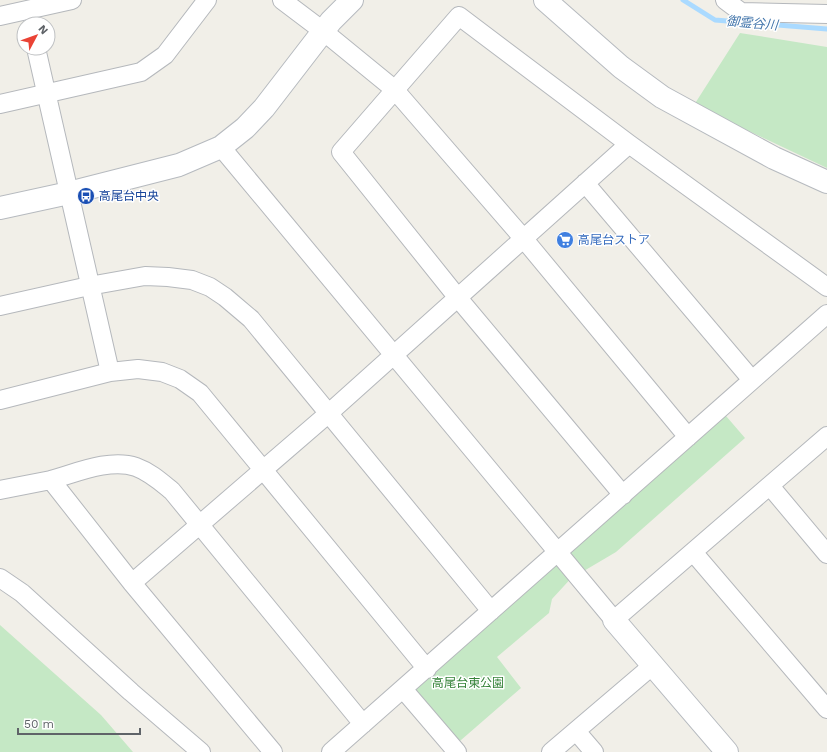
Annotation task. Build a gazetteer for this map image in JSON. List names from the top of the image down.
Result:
{
  "water": ["御霊谷川"],
  "parks": ["高尾台東公園"],
  "places": {
    "bus stop": ["高尾台中央"],
    "supermarket": ["高尾台ストア"]
  },
  "scale_bar": "50 m",
  "north": "top right"
}
